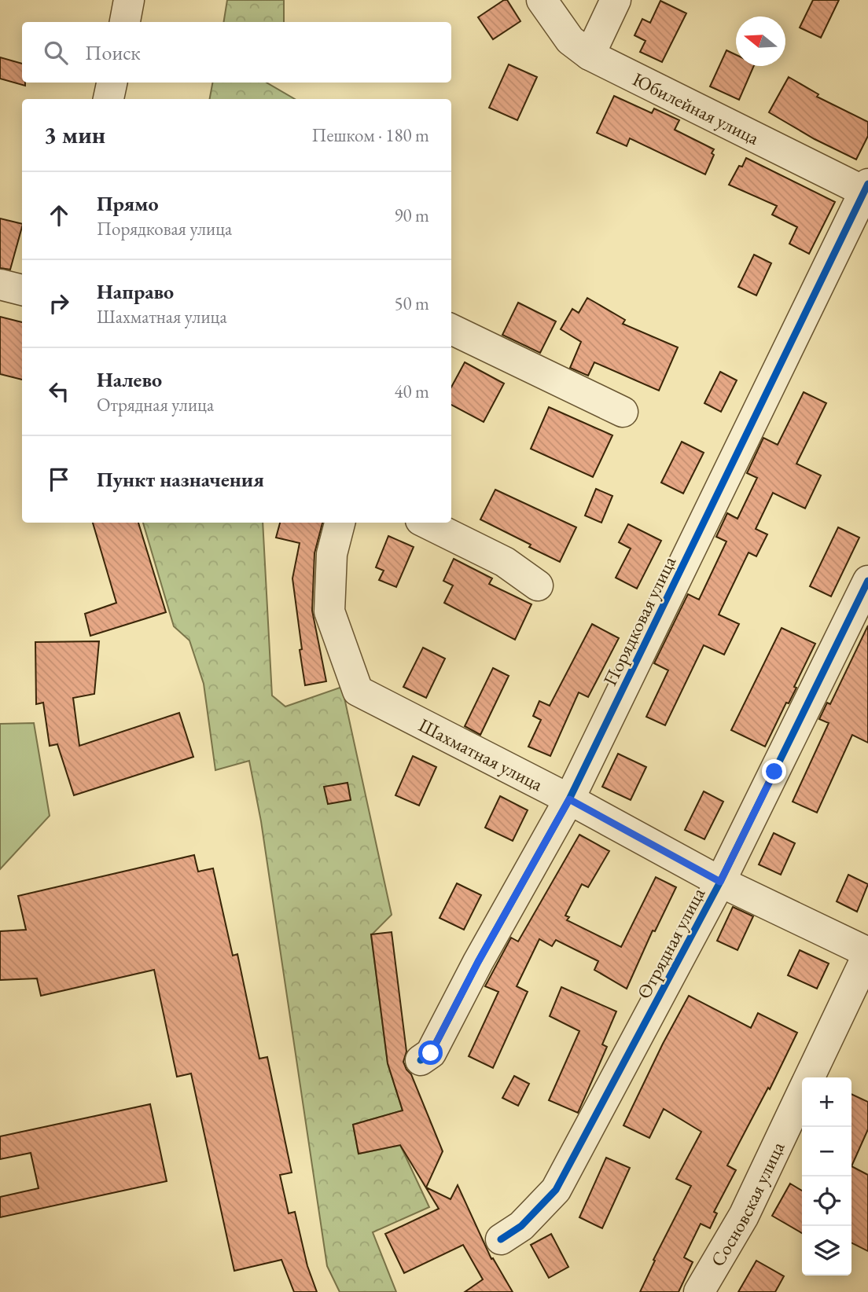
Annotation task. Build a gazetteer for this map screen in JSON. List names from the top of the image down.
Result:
{
  "streets": {
    "street": [
      "Юбилейная улица",
      "Порядковая улица",
      "Шахматная улица",
      "Отрядная улица",
      "Сосновская улица"
    ]
  },
  "crossings": [
    ["Юбилейная улица", "Порядковая улица"],
    ["Порядковая улица", "Шахматная улица"],
    ["Шахматная улица", "Отрядная улица"],
    ["Шахматная улица", "Сосновская улица"]
  ],
  "north": "left",
  "page": {
    "search": "Поиск",
    "heading": ["3 мин", "Пешком · 180 m"],
    "list": [
      ["Прямо", "Порядковая улица", "90 m"],
      ["Направо", "Шахматная улица", "50 m"],
      ["Налево", "Отрядная улица", "40 m"],
      "Пункт назначения"
    ],
    "map_buttons": ["+", "−"]
  }
}
